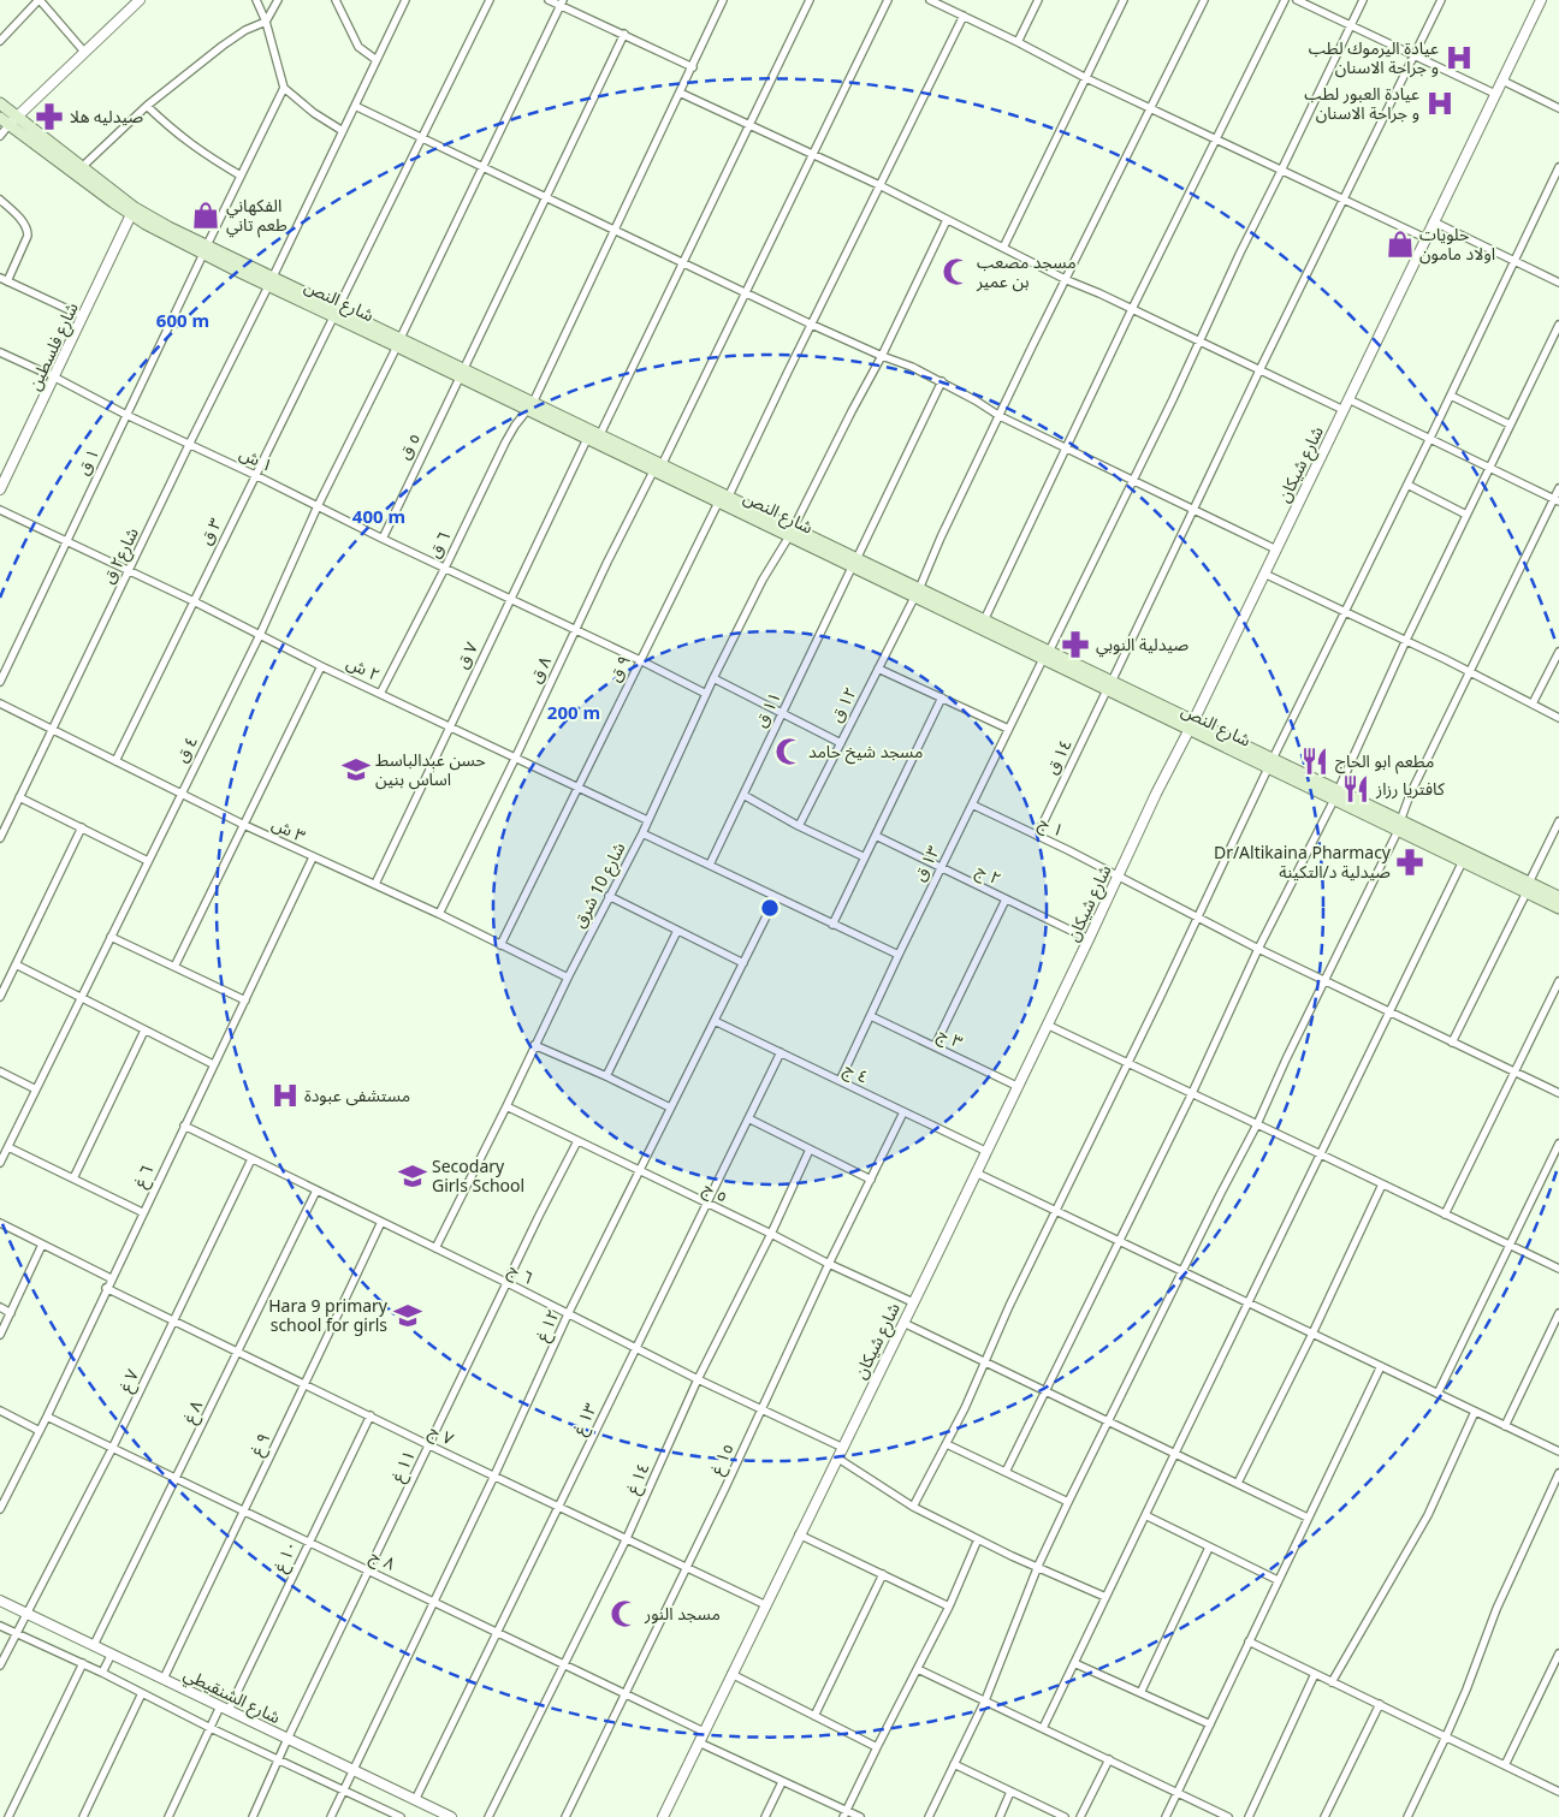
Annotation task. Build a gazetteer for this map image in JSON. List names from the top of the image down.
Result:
{
  "streets": {
    "main road": ["شارع النص"],
    "street": [
      "شارع فلسطين",
      "٥ ق",
      "١ ش",
      "١ ق",
      "شارع شيكان",
      "٣ ق",
      "٦ ق",
      "شارع٢ ق",
      "٧ ق",
      "٢ ش",
      "٩ ق",
      "٨ ق",
      "١٢ ق",
      "١١ ق",
      "٤ ق",
      "١٤ ق",
      "١ ج",
      "٣ ش",
      "١٣ ق",
      "٢ ج",
      "شارع 10 شرق",
      "٣ ج",
      "٤ ج",
      "٦ غ",
      "٥ ج",
      "٦ ج",
      "١٢ غ",
      "٧ غ",
      "٨ غ",
      "١٣ غ",
      "٧ ج",
      "٩ غ",
      "١٥ غ",
      "١١ غ",
      "١٤ غ",
      "١٠ غ",
      "٨ ج",
      "شارع الشنقيطي"
    ]
  },
  "crossings": [
    ["شارع النص", "شارع فلسطين"],
    ["شارع النص", "٥ ق"],
    ["شارع النص", "١ ق"],
    ["شارع النص", "شارع شيكان"],
    ["شارع النص", "٣ ق"],
    ["شارع النص", "٦ ق"],
    ["شارع النص", "شارع٢ ق"],
    ["شارع النص", "٧ ق"],
    ["شارع النص", "٩ ق"],
    ["شارع النص", "٨ ق"],
    ["شارع النص", "١٢ ق"],
    ["شارع النص", "١١ ق"],
    ["شارع النص", "٤ ق"],
    ["شارع النص", "١٤ ق"],
    ["شارع النص", "١٣ ق"],
    ["شارع النص", "شارع 10 شرق"],
    ["شارع فلسطين", "١ ش"],
    ["٥ ق", "١ ش"],
    ["١ ش", "١ ق"],
    ["١ ش", "٣ ق"],
    ["١ ش", "٦ ق"],
    ["١ ش", "شارع٢ ق"],
    ["١ ش", "٧ ق"],
    ["١ ش", "٩ ق"],
    ["١ ش", "٨ ق"],
    ["١ ش", "٤ ق"],
    ["١ ش", "شارع 10 شرق"],
    ["١ ق", "٢ ش"],
    ["شارع شيكان", "١ ج"],
    ["شارع شيكان", "٢ ج"],
    ["شارع شيكان", "٣ ج"],
    ["شارع شيكان", "٤ ج"],
    ["شارع شيكان", "٥ ج"],
    ["شارع شيكان", "٦ ج"],
    ["شارع شيكان", "٧ ج"],
    ["شارع شيكان", "٨ ج"],
    ["٣ ق", "٢ ش"],
    ["٣ ق", "٣ ش"],
    ["٦ ق", "٢ ش"],
    ["شارع٢ ق", "٢ ش"],
    ["شارع٢ ق", "٣ ش"],
    ["٧ ق", "٢ ش"],
    ["٧ ق", "٣ ش"],
    ["٢ ش", "٩ ق"],
    ["٢ ش", "٨ ق"],
    ["٢ ش", "٤ ق"],
    ["٢ ش", "شارع 10 شرق"],
    ["٩ ق", "٣ ش"],
    ["٨ ق", "٣ ش"],
    ["٤ ق", "٣ ش"],
    ["١٤ ق", "١ ج"],
    ["١ ج", "١٣ ق"],
    ["٣ ش", "شارع 10 شرق"],
    ["٣ ش", "٦ غ"],
    ["١٣ ق", "٢ ج"],
    ["١٣ ق", "٣ ج"],
    ["١٣ ق", "٤ ج"],
    ["شارع 10 شرق", "٥ ج"],
    ["شارع 10 شرق", "٦ ج"],
    ["٤ ج", "١٢ غ"],
    ["٤ ج", "١٣ غ"],
    ["٤ ج", "١٥ غ"],
    ["٦ غ", "٦ ج"],
    ["٦ غ", "٧ ج"],
    ["٦ غ", "٨ ج"],
    ["٥ ج", "١٢ غ"],
    ["٥ ج", "١٣ غ"],
    ["٥ ج", "١٥ غ"],
    ["٥ ج", "١١ غ"],
    ["٥ ج", "١٤ غ"],
    ["٦ ج", "١٢ غ"],
    ["٦ ج", "٧ غ"],
    ["٦ ج", "٨ غ"],
    ["٦ ج", "١٣ غ"],
    ["٦ ج", "٩ غ"],
    ["٦ ج", "١٥ غ"],
    ["٦ ج", "١١ غ"],
    ["٦ ج", "١٤ غ"],
    ["١٢ غ", "٧ ج"],
    ["١٢ غ", "٨ ج"],
    ["١٢ غ", "شارع الشنقيطي"],
    ["٧ غ", "٧ ج"],
    ["٧ غ", "٨ ج"],
    ["٧ غ", "شارع الشنقيطي"],
    ["٨ غ", "٧ ج"],
    ["٨ غ", "٨ ج"],
    ["٨ غ", "شارع الشنقيطي"],
    ["١٣ غ", "٧ ج"],
    ["١٣ غ", "٨ ج"],
    ["١٣ غ", "شارع الشنقيطي"],
    ["٧ ج", "٩ غ"],
    ["٧ ج", "١٥ غ"],
    ["٧ ج", "١١ غ"],
    ["٧ ج", "١٤ غ"],
    ["٧ ج", "١٠ غ"],
    ["٩ غ", "٨ ج"],
    ["٩ غ", "شارع الشنقيطي"],
    ["١٥ غ", "٨ ج"],
    ["١١ غ", "٨ ج"],
    ["١١ غ", "شارع الشنقيطي"],
    ["١٤ غ", "٨ ج"],
    ["١٠ غ", "٨ ج"],
    ["١٠ غ", "شارع الشنقيطي"]
  ],
  "places": {
    "hospital": ["عيادة اليرموك لطب و جراحة الاسنان", "عيادة العبور لطب و جراحة الاسنان", "مستشفى عبودة"],
    "pharmacy": ["صيدليه هلا", "صيدلية النوبي", "Dr/Altikaina Pharmacy صيدلية د/التكينة"],
    "shop": ["الفكهاني طعم تاني", "حلويات اولاد مامون"],
    "mosque": ["مسجد مصعب بن عمير", "مسجد شيخ حامد", "مسجد النور"],
    "restaurant": ["مطعم ابو الحاج", "كافتريا رزاز"],
    "school or university": ["حسن عبدالباسط اساس بنين", "Secodary Girls School", "Hara 9 primary school for girls"]
  },
  "rings": ["600 m", "400 m", "200 m"]
}
